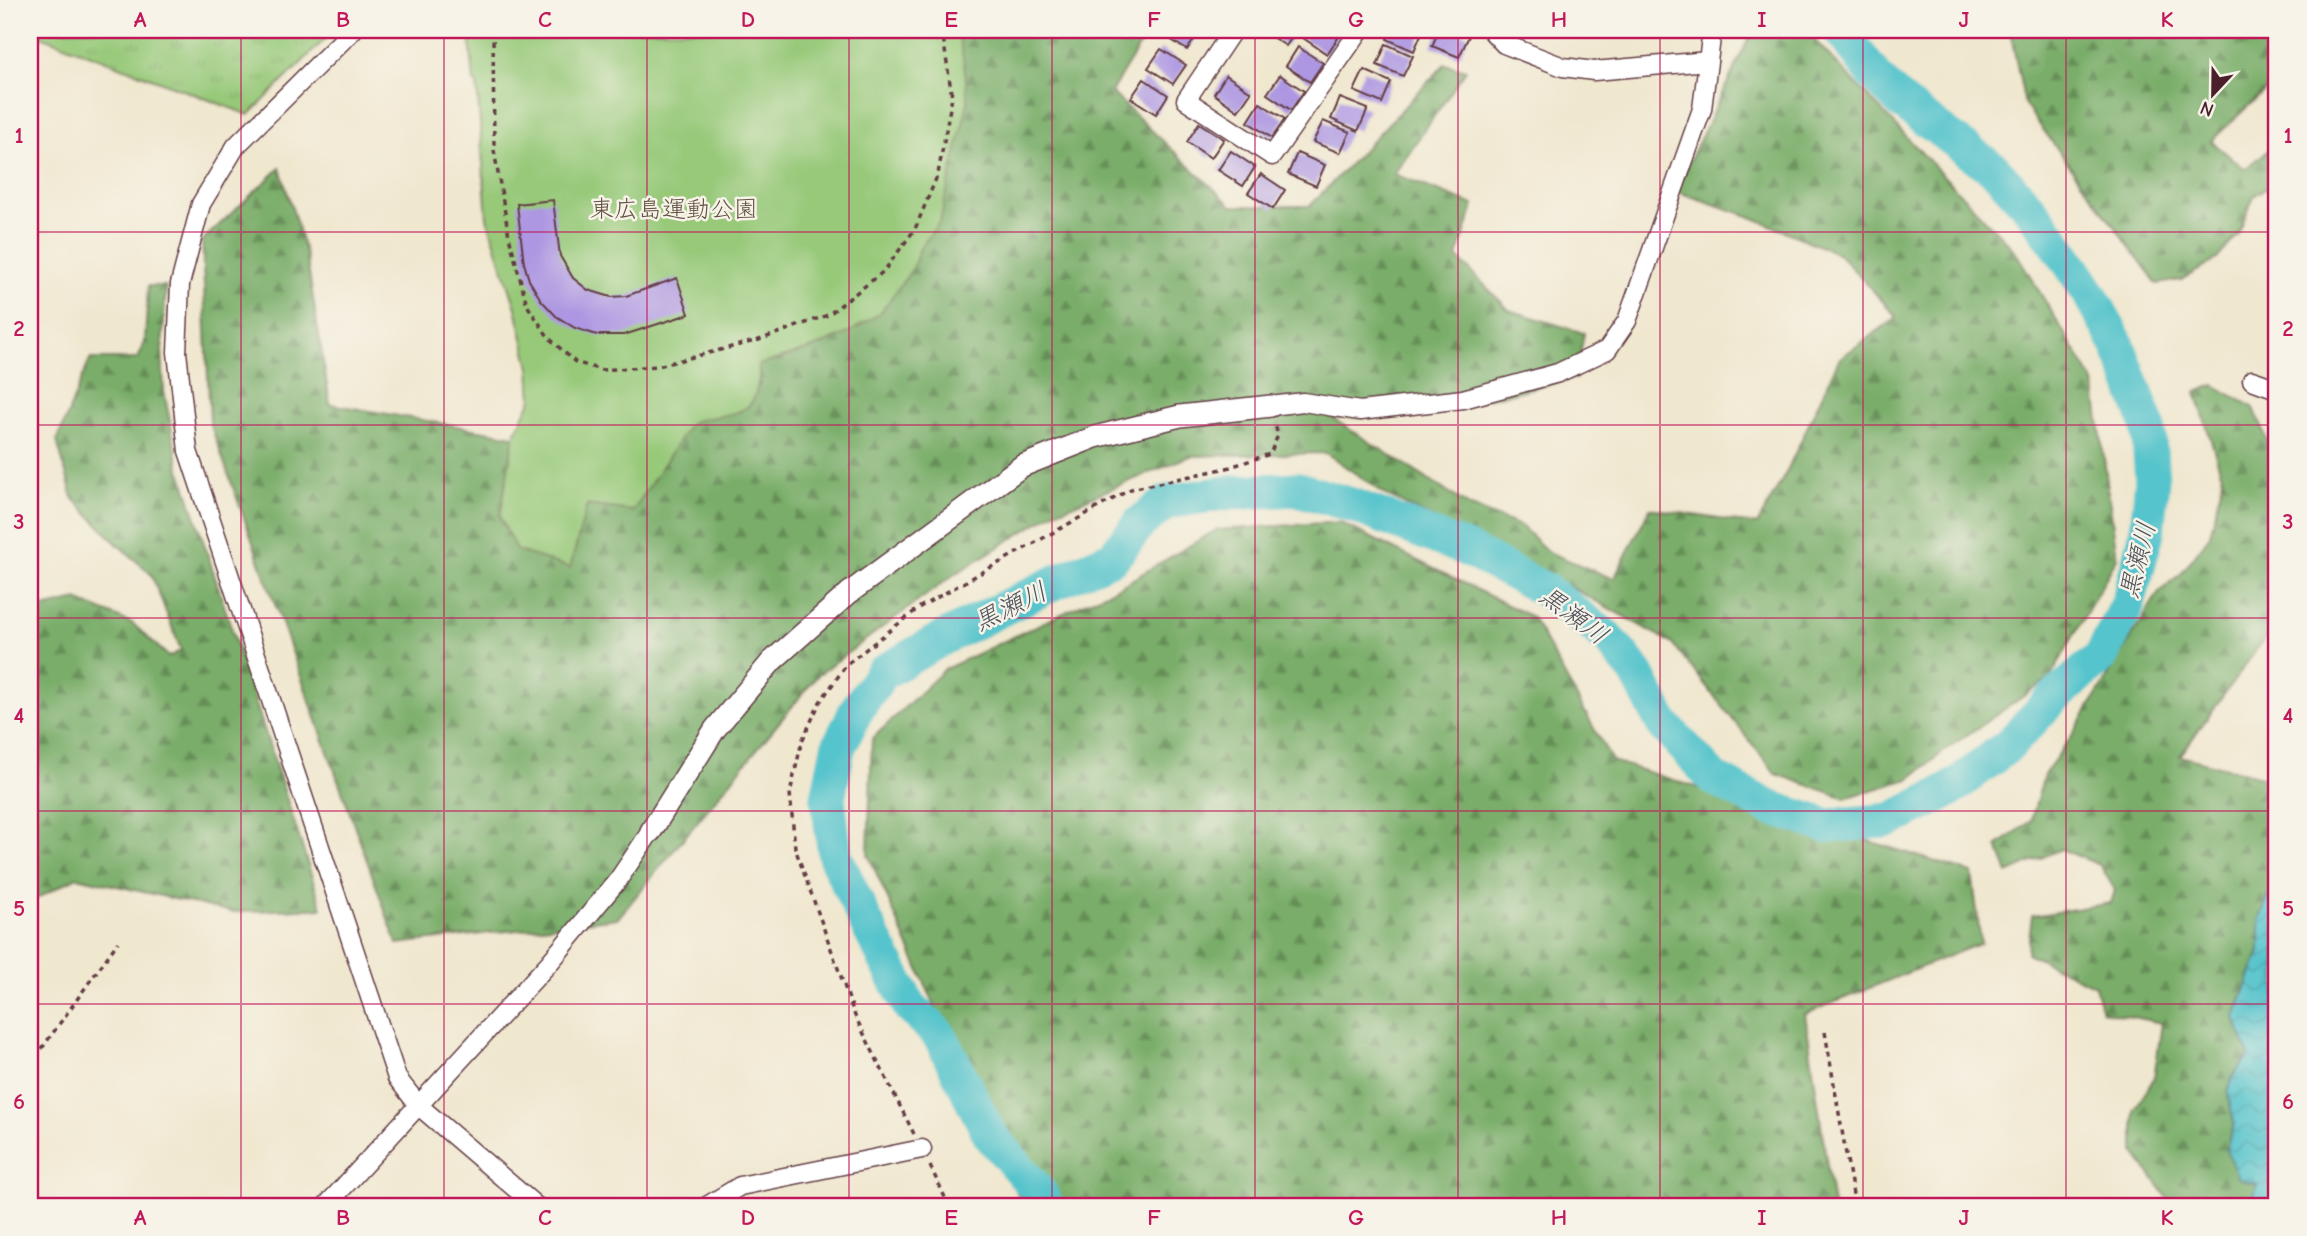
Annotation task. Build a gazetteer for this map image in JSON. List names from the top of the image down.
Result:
{
  "water": ["黒瀬川"],
  "parks": ["東広島運動公園"],
  "north": "bottom",
  "grid": {
    "columns": [
      "A",
      "B",
      "C",
      "D",
      "E",
      "F",
      "G",
      "H",
      "I",
      "J",
      "K"
    ],
    "rows": [
      "1",
      "2",
      "3",
      "4",
      "5",
      "6"
    ]
  }
}
